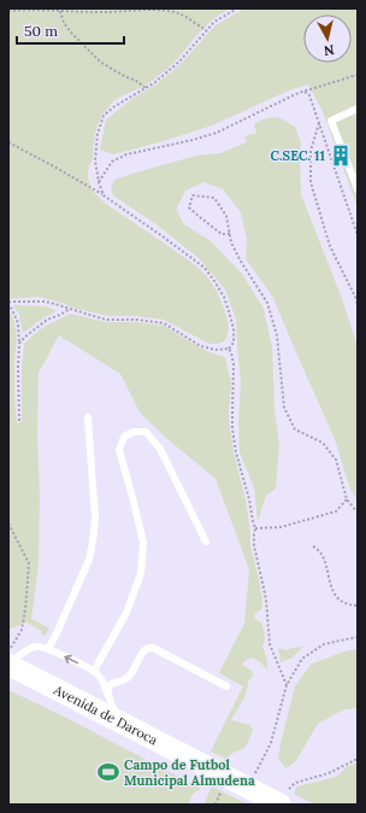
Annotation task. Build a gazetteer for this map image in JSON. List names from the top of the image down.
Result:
{
  "streets": {
    "street": ["Avenida de Daroca"]
  },
  "places": {
    "building": ["C.SEC. 11"],
    "sports": ["Campo de Futbol Municipal Almudena"]
  },
  "scale_bar": "50 m",
  "north": "bottom"
}
